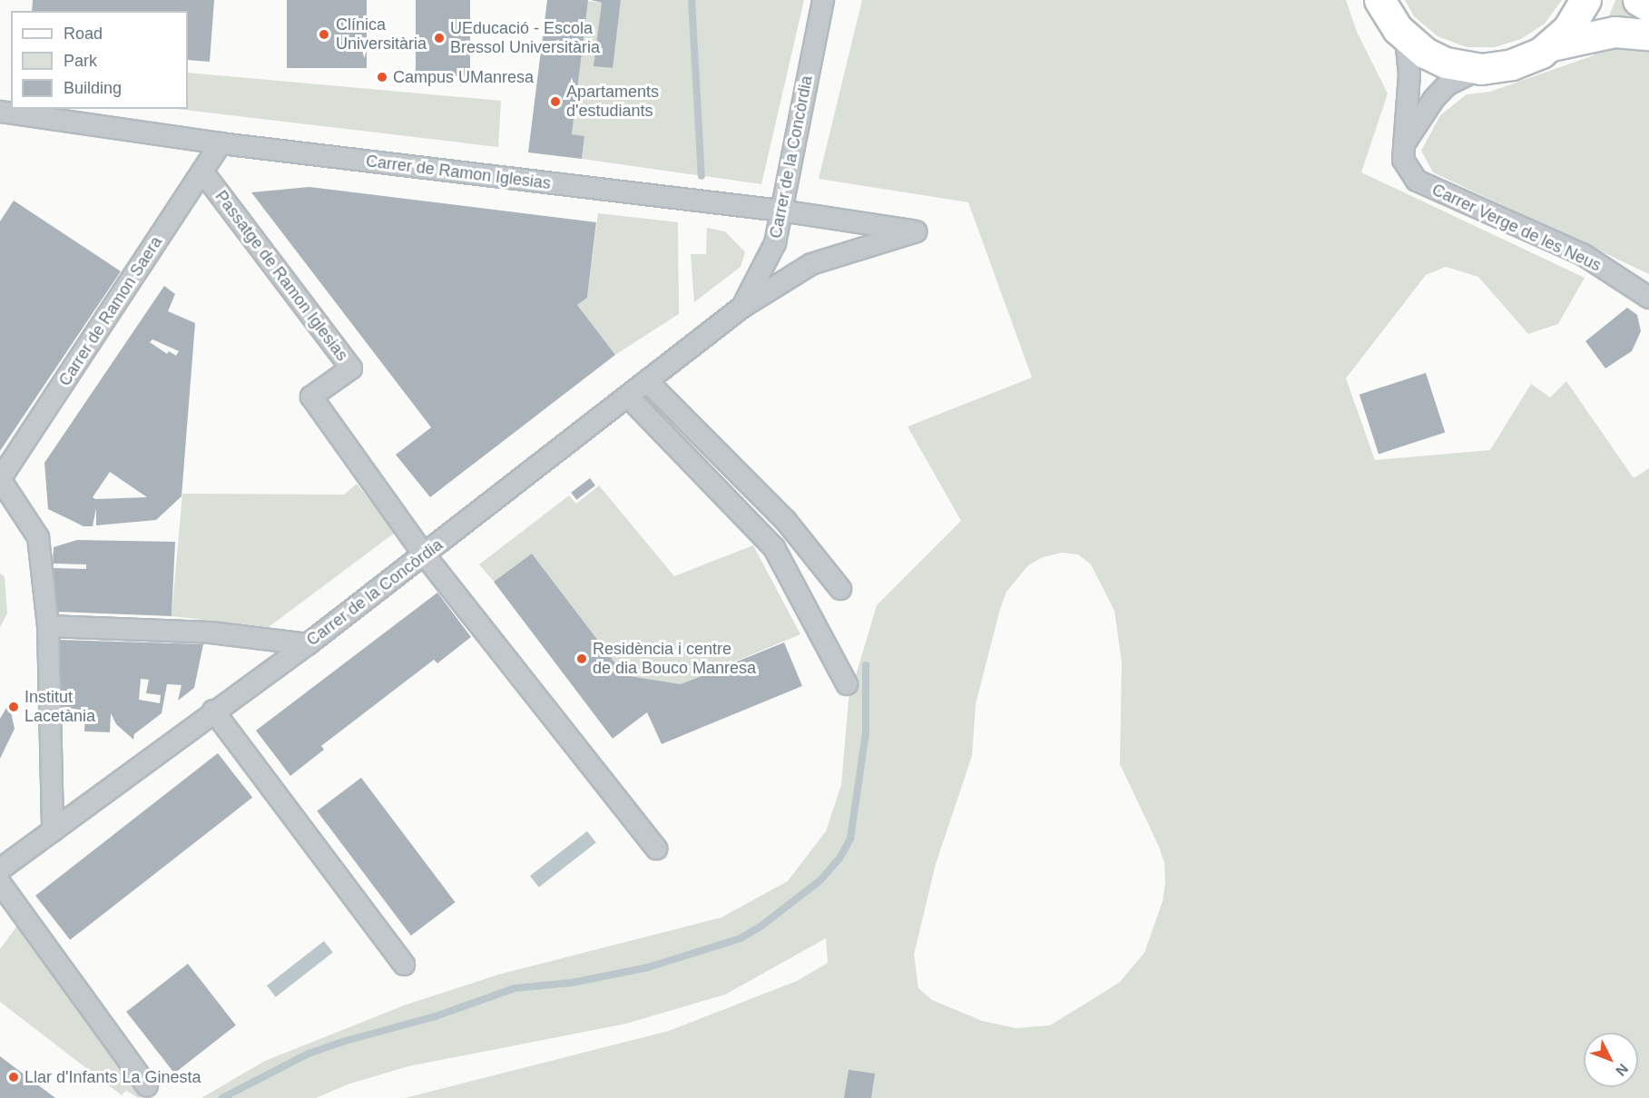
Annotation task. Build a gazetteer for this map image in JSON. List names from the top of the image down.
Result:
{
  "streets": {
    "street": [
      "Carrer de la Concòrdia",
      "Carrer de Ramon Iglesias",
      "Carrer Verge de les Neus",
      "Passatge de Ramon Iglesias",
      "Carrer de Ramon Saera"
    ]
  },
  "crossings": [
    ["Carrer de la Concòrdia", "Carrer de Ramon Iglesias"],
    ["Carrer de la Concòrdia", "Passatge de Ramon Iglesias"],
    ["Carrer de Ramon Iglesias", "Carrer de Ramon Saera"],
    ["Passatge de Ramon Iglesias", "Carrer de Ramon Saera"]
  ],
  "places": [
    "Clínica Universitària",
    "UEducació - Escola Bressol Universitària",
    "Campus UManresa",
    "Apartaments d'estudiants",
    "Residència i centre de dia Bouco Manresa",
    "Institut Lacetània",
    "Llar d'Infants La Ginesta"
  ],
  "legend": ["Road", "Park", "Building"],
  "north": "bottom right"
}
